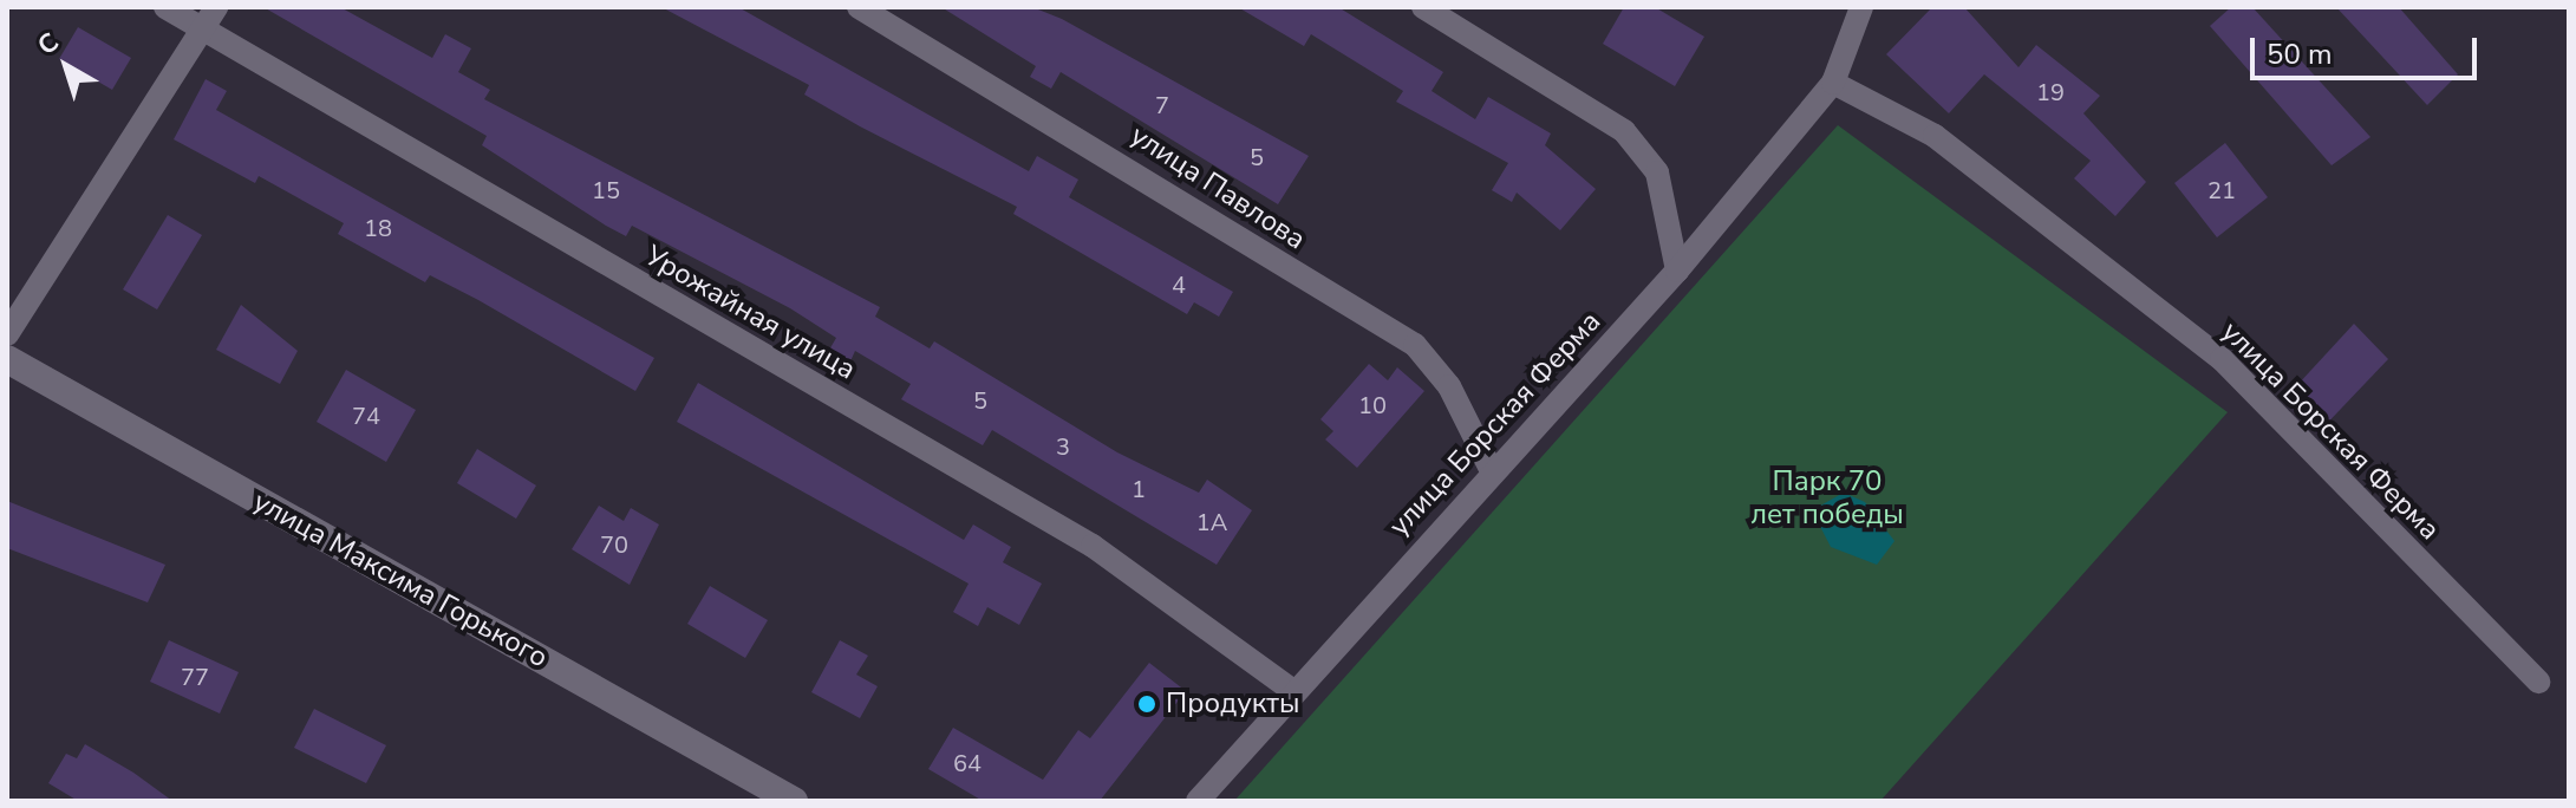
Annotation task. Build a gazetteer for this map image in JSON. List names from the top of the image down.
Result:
{
  "streets": {
    "street": [
      "улица Павлова",
      "Урожайная улица",
      "улица Борская Ферма",
      "улица Максима Горького"
    ]
  },
  "crossings": [
    ["улица Павлова", "улица Борская Ферма"],
    ["Урожайная улица", "улица Борская Ферма"]
  ],
  "parks": ["Парк 70 лет победы"],
  "places": ["Продукты"],
  "house_numbers": [
    "19",
    "7",
    "5",
    "15",
    "21",
    "18",
    "4",
    "5",
    "10",
    "74",
    "3",
    "1",
    "1А",
    "70",
    "77",
    "64"
  ],
  "scale_bar": "50 m",
  "north": "top left"
}
